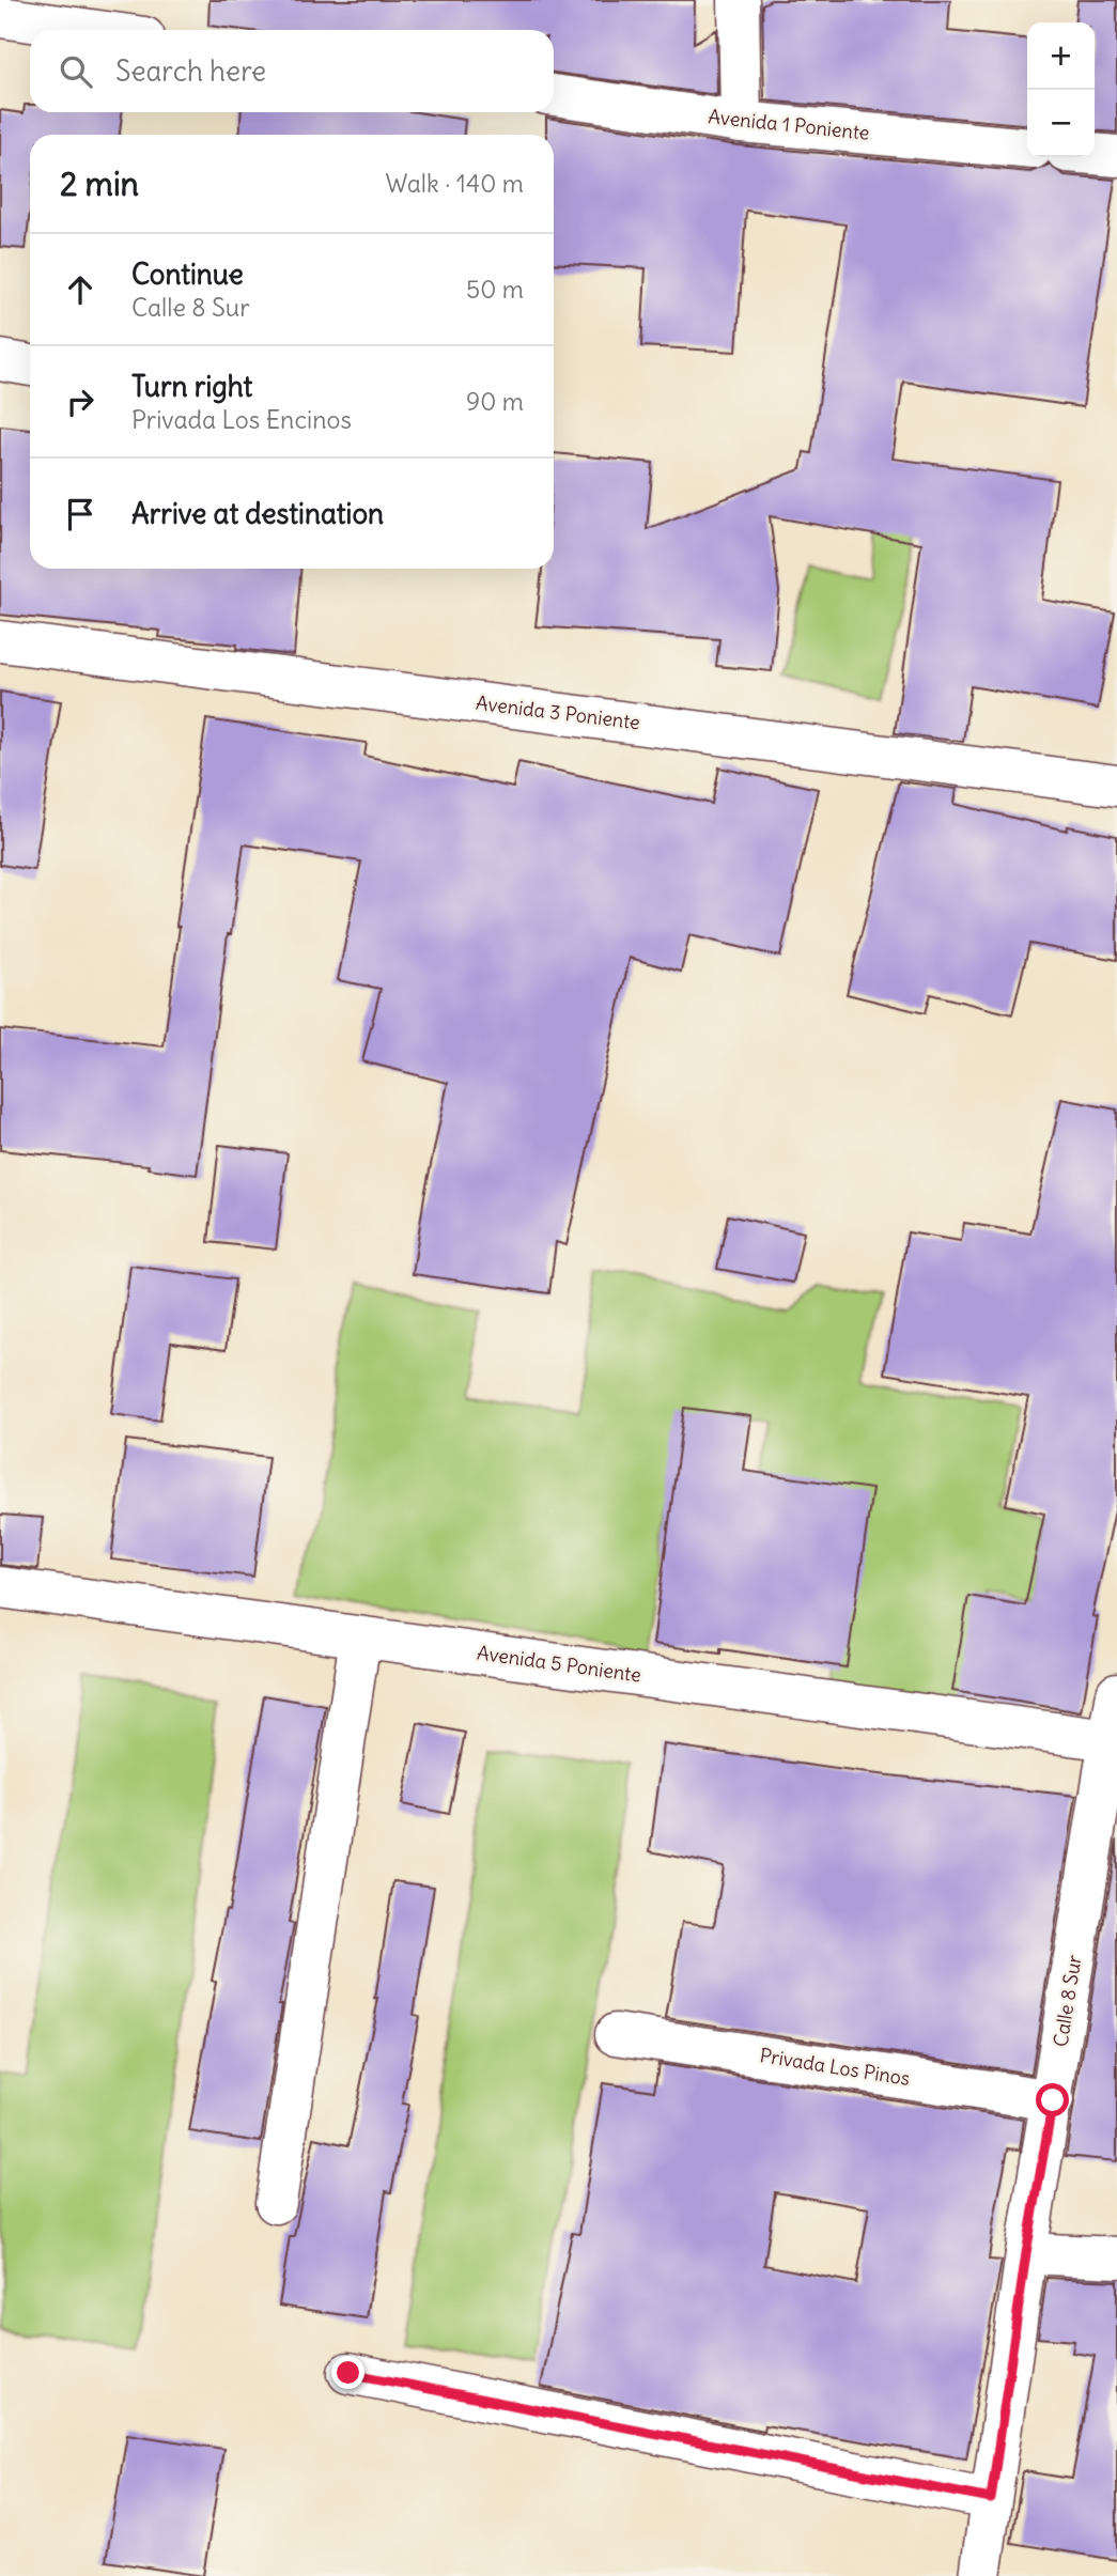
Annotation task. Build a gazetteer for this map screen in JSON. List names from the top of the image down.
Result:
{
  "streets": {
    "street": [
      "Avenida 1 Poniente",
      "Avenida 3 Poniente",
      "Avenida 5 Poniente",
      "Calle 8 Sur",
      "Privada Los Pinos"
    ]
  },
  "crossings": [
    ["Avenida 5 Poniente", "Calle 8 Sur"],
    ["Calle 8 Sur", "Privada Los Pinos"]
  ],
  "page": {
    "map_buttons": ["+", "−"],
    "search": "Search here",
    "heading": ["2 min", "Walk · 140 m"],
    "list": [
      ["Continue", "Calle 8 Sur", "50 m"],
      ["Turn right", "Privada Los Encinos", "90 m"],
      "Arrive at destination"
    ]
  }
}
